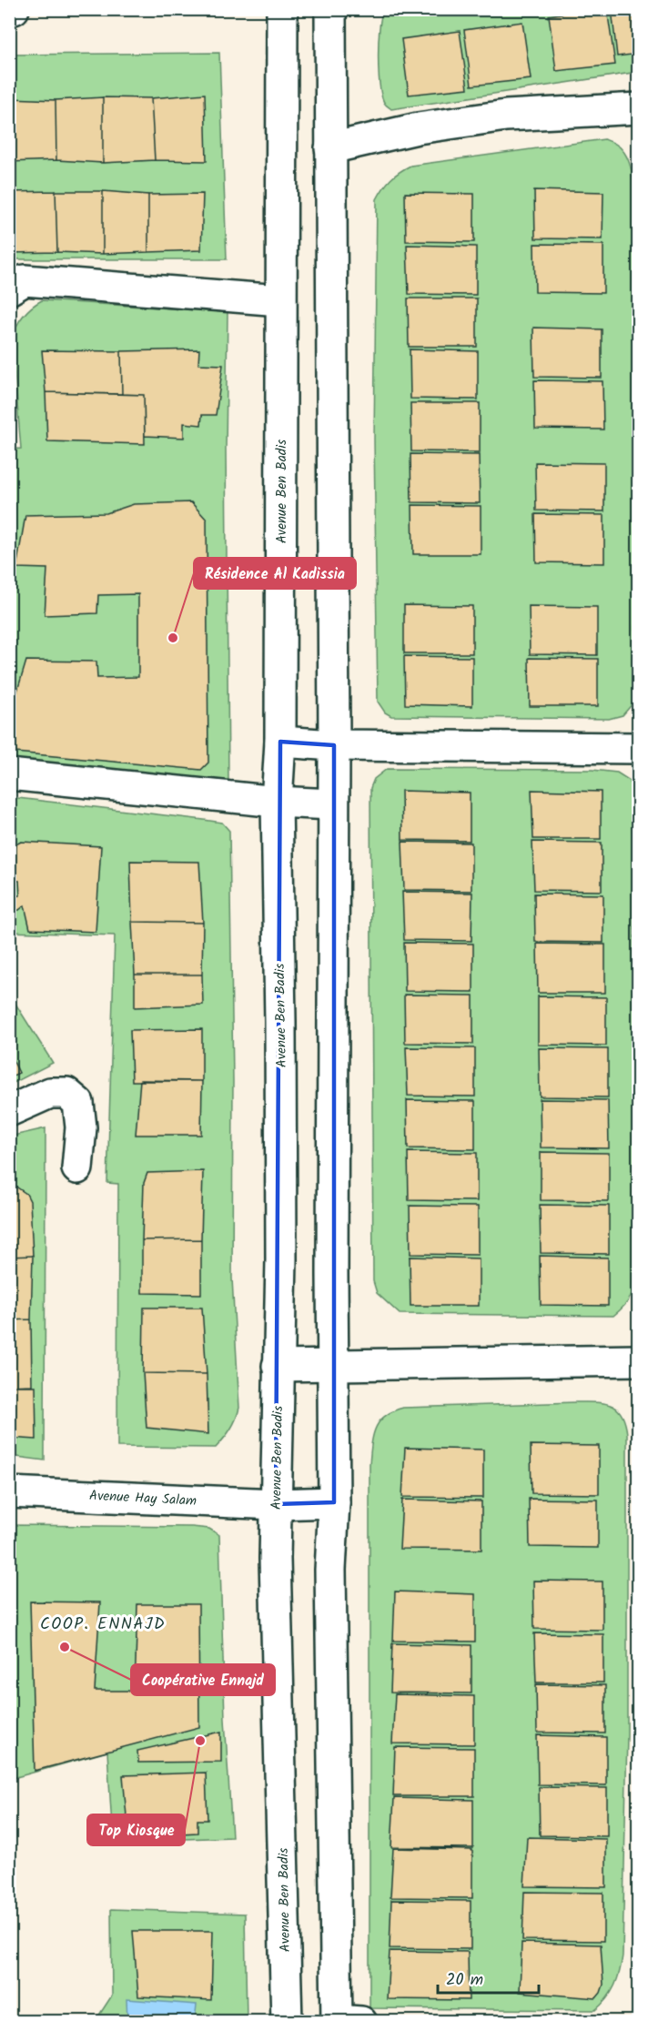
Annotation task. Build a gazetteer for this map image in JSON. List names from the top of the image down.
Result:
{
  "streets": {
    "main road": ["Avenue Ben Badis", "Avenue Hay Salam"]
  },
  "crossings": [
    ["Avenue Ben Badis", "Avenue Hay Salam"]
  ],
  "districts": ["COOP. ENNAJD"],
  "places": ["Résidence Al Kadissia", "Coopérative Ennajd", "Top Kiosque"],
  "scale_bar": "20 m"
}
